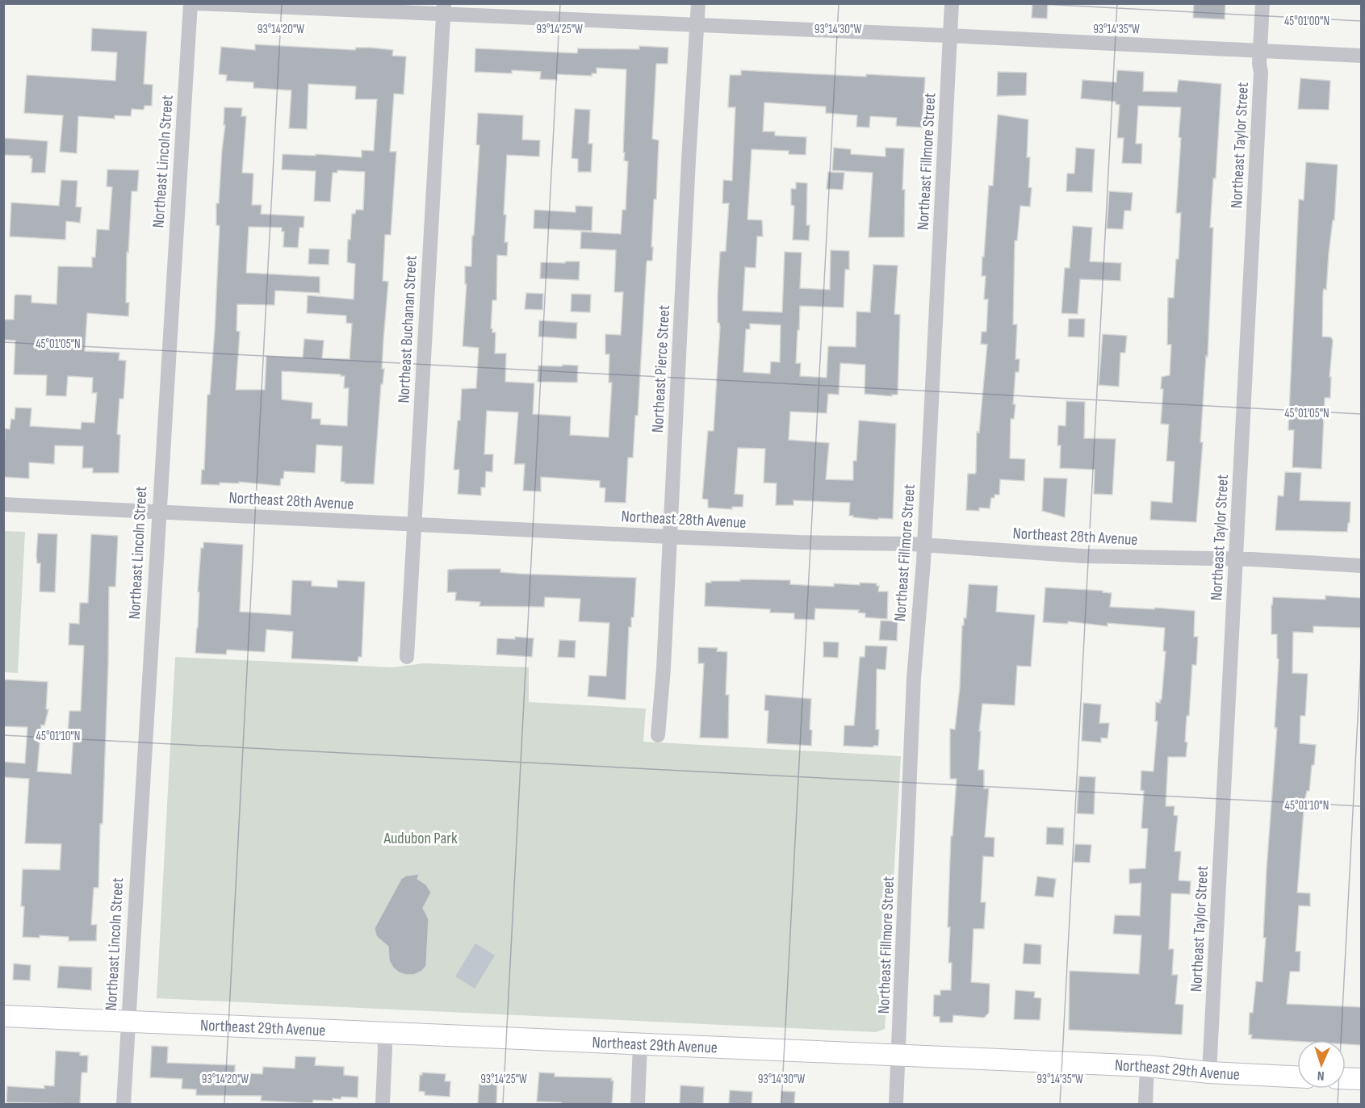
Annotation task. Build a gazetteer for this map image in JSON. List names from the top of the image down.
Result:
{
  "streets": {
    "street": [
      "Northeast Taylor Street",
      "Northeast Lincoln Street",
      "Northeast Fillmore Street",
      "Northeast Buchanan Street",
      "Northeast Pierce Street",
      "Northeast 28th Avenue",
      "Northeast 29th Avenue"
    ]
  },
  "crossings": [
    ["Northeast Taylor Street", "Northeast 28th Avenue"],
    ["Northeast Taylor Street", "Northeast 29th Avenue"],
    ["Northeast Lincoln Street", "Northeast 28th Avenue"],
    ["Northeast Lincoln Street", "Northeast 29th Avenue"],
    ["Northeast Fillmore Street", "Northeast 28th Avenue"],
    ["Northeast Fillmore Street", "Northeast 29th Avenue"],
    ["Northeast Buchanan Street", "Northeast 28th Avenue"],
    ["Northeast Pierce Street", "Northeast 28th Avenue"]
  ],
  "parks": ["Audubon Park"],
  "north": "bottom",
  "coordinates": [
    "45°01'00\"N",
    "93°14'20\"W",
    "93°14'25\"W",
    "93°14'30\"W",
    "93°14'35\"W",
    "45°01'05\"N",
    "45°01'10\"N"
  ]
}
